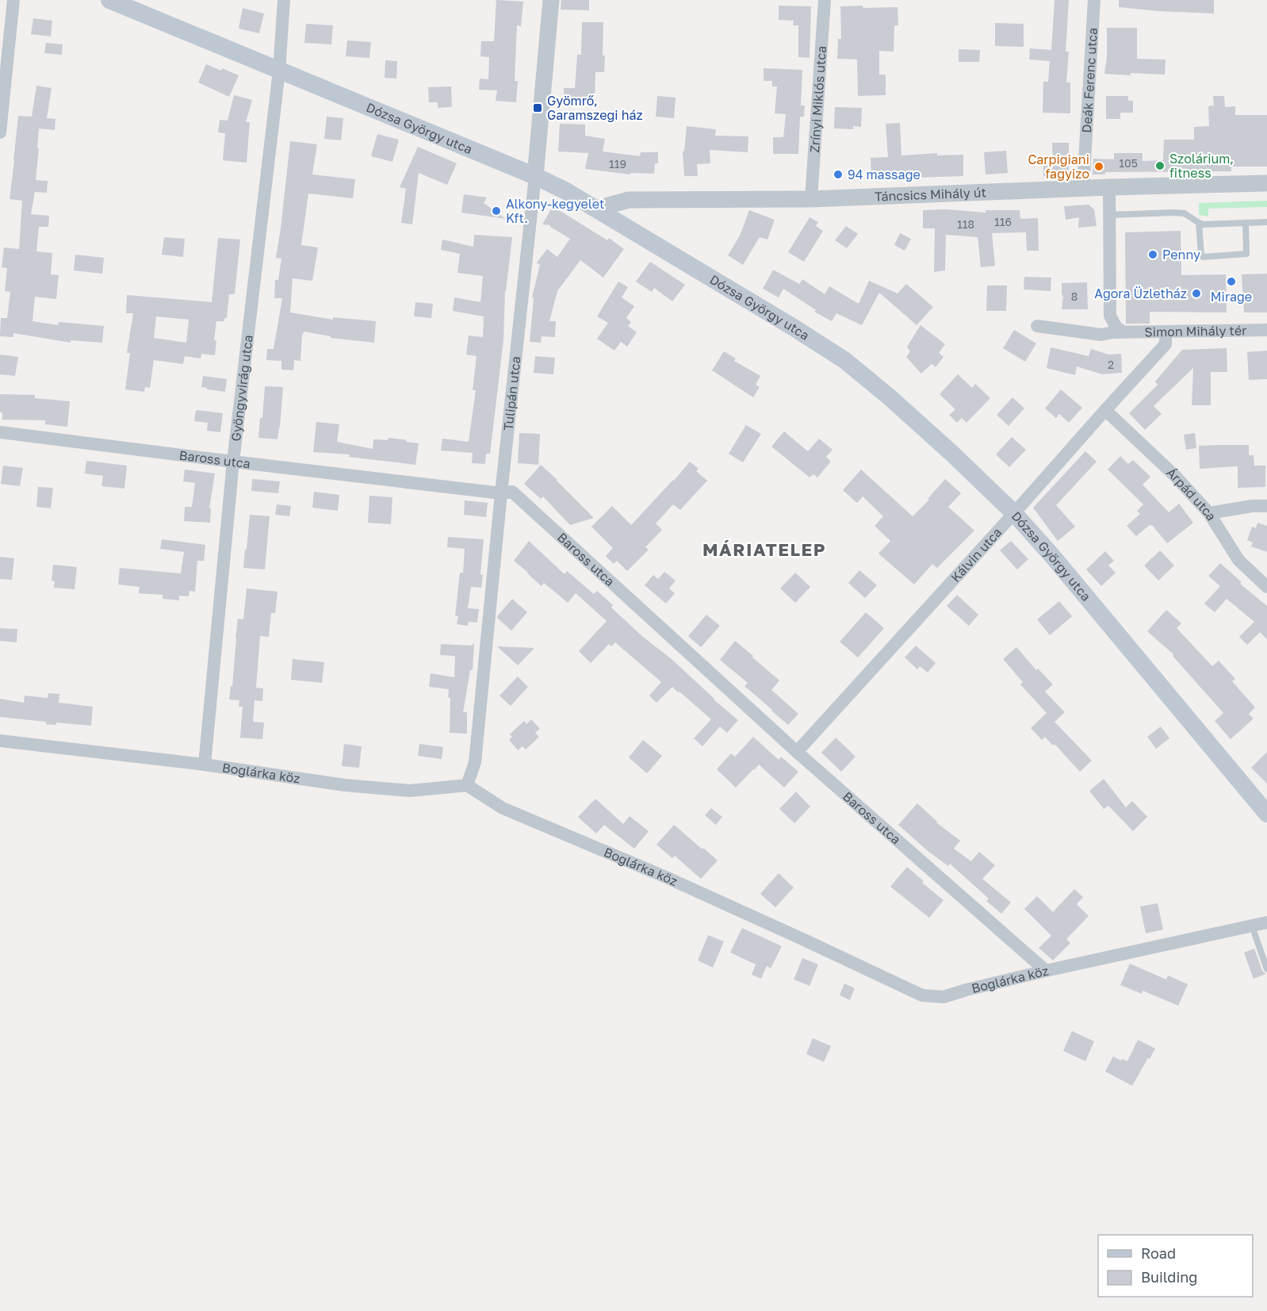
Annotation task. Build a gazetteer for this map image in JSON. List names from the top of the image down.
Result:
{
  "streets": {
    "main road": ["Dózsa György utca"],
    "street": [
      "Deák Ferenc utca",
      "Zrínyi Miklós utca",
      "Táncsics Mihály út",
      "Simon Mihály tér",
      "Gyöngyvirág utca",
      "Tulipán utca",
      "Baross utca",
      "Árpád utca",
      "Kálvin utca",
      "Boglárka köz"
    ]
  },
  "crossings": [
    ["Deák Ferenc utca", "Táncsics Mihály út"],
    ["Zrínyi Miklós utca", "Táncsics Mihály út"],
    ["Dózsa György utca", "Táncsics Mihály út"],
    ["Dózsa György utca", "Gyöngyvirág utca"],
    ["Dózsa György utca", "Tulipán utca"],
    ["Dózsa György utca", "Kálvin utca"],
    ["Simon Mihály tér", "Kálvin utca"],
    ["Gyöngyvirág utca", "Baross utca"],
    ["Gyöngyvirág utca", "Boglárka köz"],
    ["Tulipán utca", "Baross utca"],
    ["Tulipán utca", "Boglárka köz"],
    ["Baross utca", "Kálvin utca"],
    ["Baross utca", "Boglárka köz"],
    ["Árpád utca", "Kálvin utca"]
  ],
  "districts": ["MÁRIATELEP"],
  "places": {
    "transit": ["Gyömrő, Garamszegi ház"],
    "other": [
      "Szolárium, fitness",
      "Carpigiani fagyizo",
      "94 massage",
      "Alkony-kegyelet Kft.",
      "Penny",
      "Mirage",
      "Agora Üzletház"
    ]
  },
  "house_numbers": [
    "105",
    "119",
    "116",
    "118",
    "8",
    "2"
  ],
  "legend": ["Road", "Building"]
}
